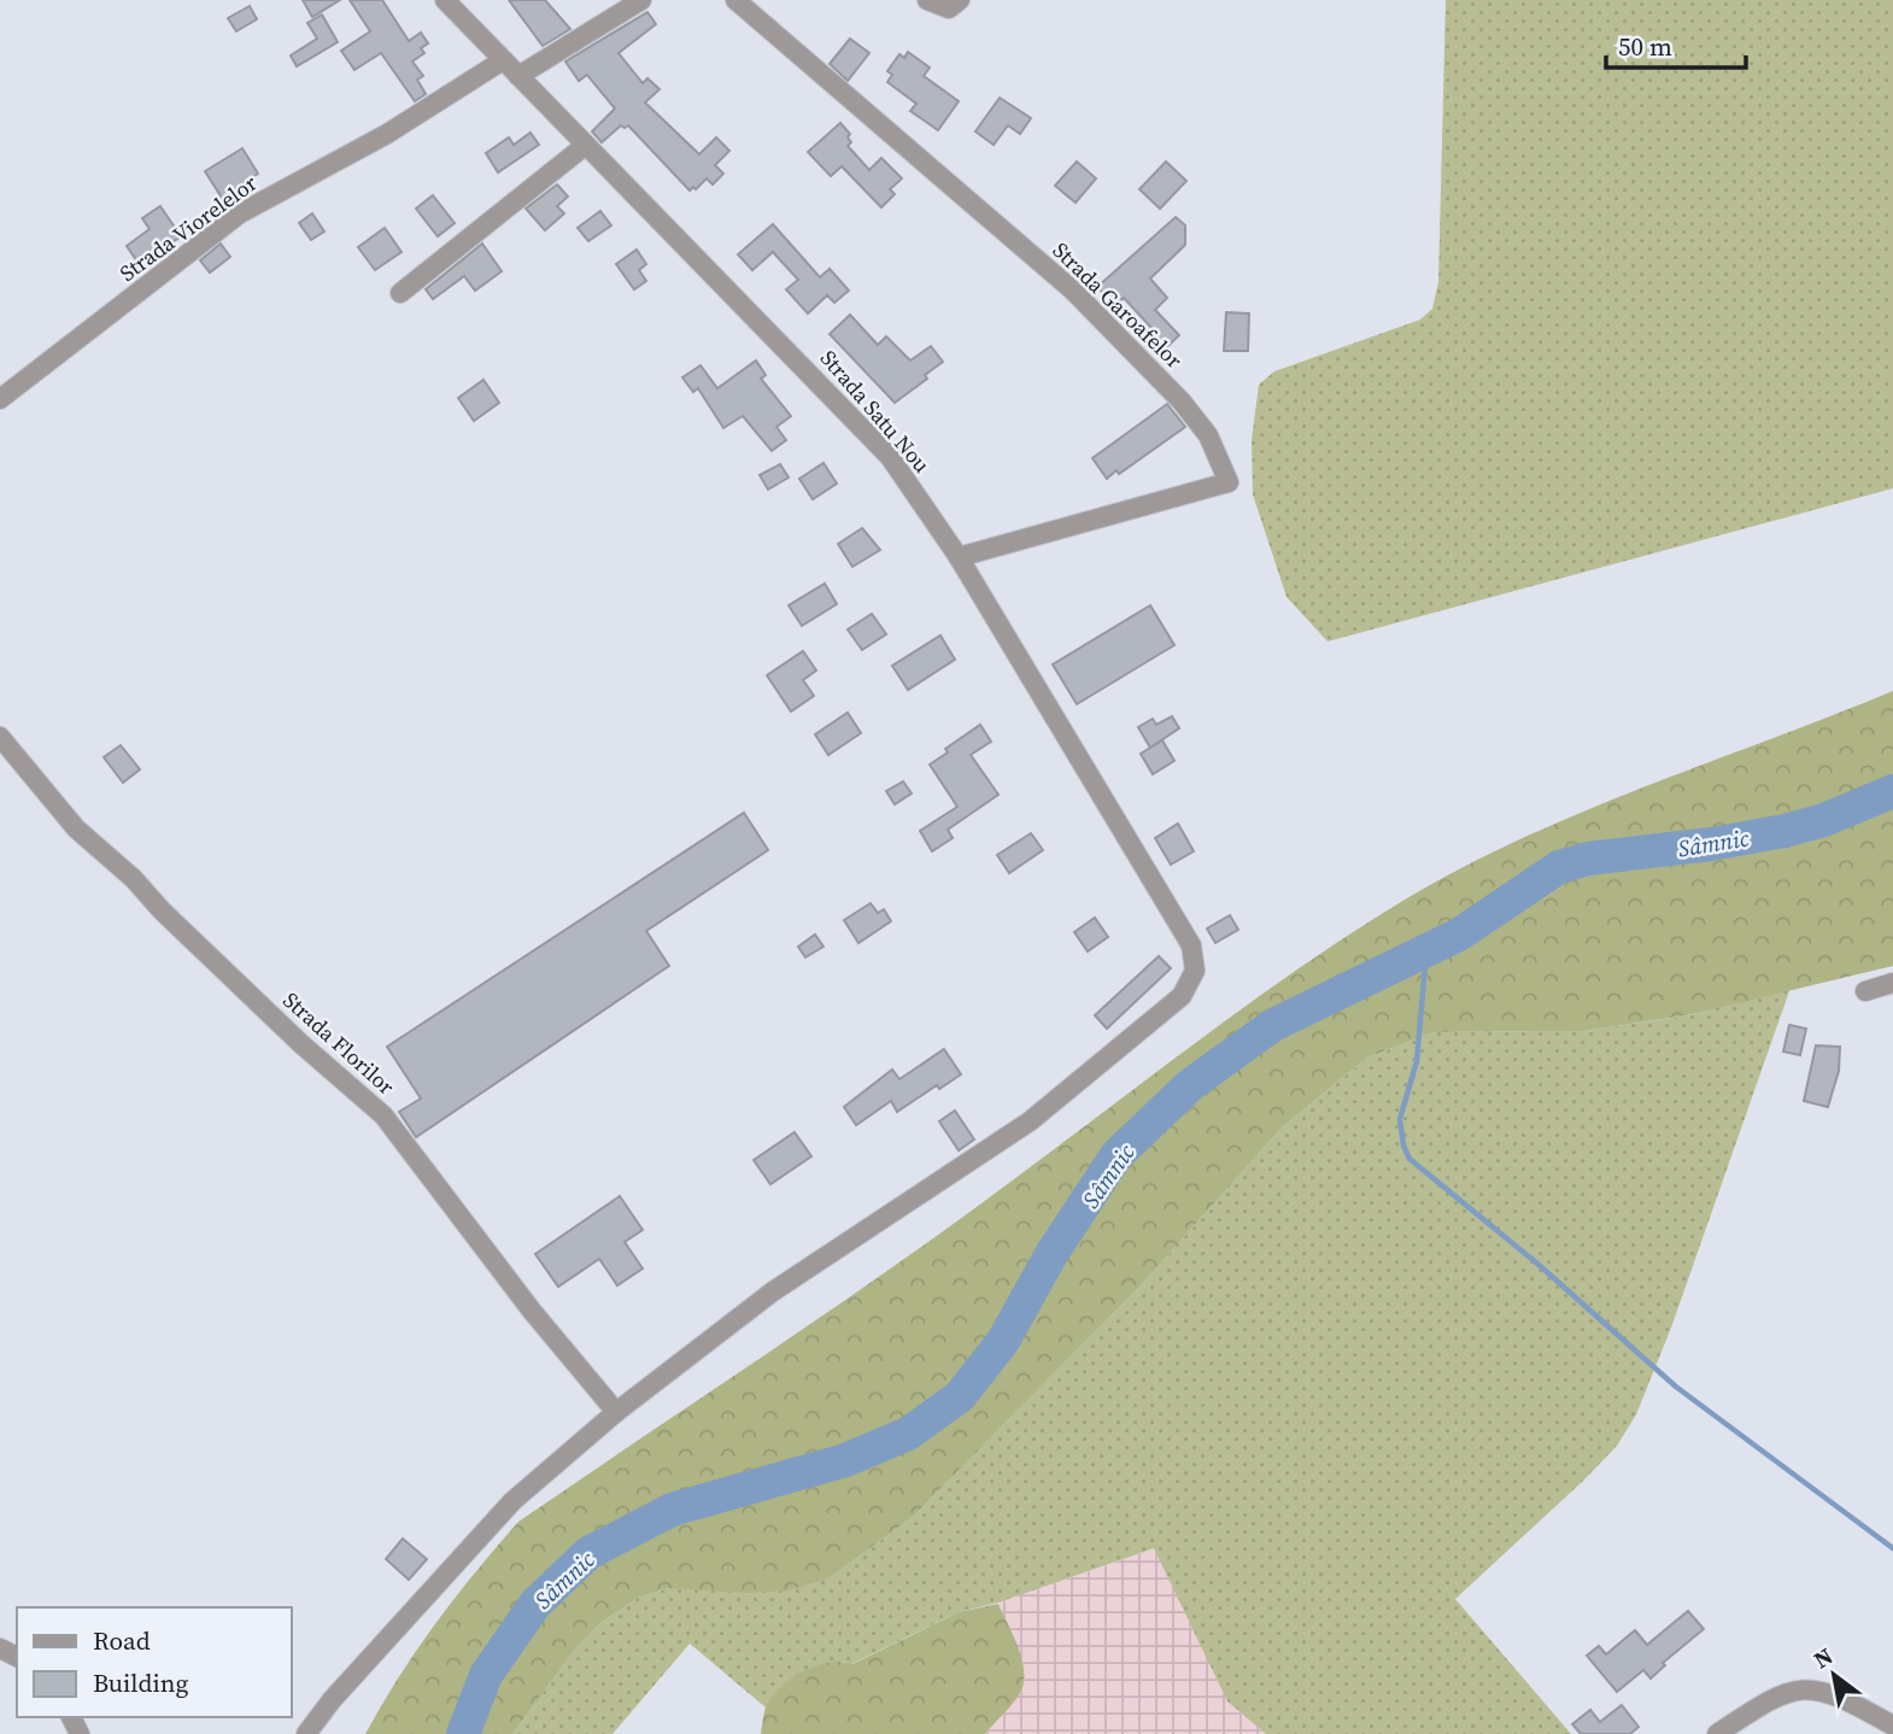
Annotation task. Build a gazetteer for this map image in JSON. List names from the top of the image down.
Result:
{
  "streets": {
    "street": [
      "Strada Viorelelor",
      "Strada Garoafelor",
      "Strada Satu Nou",
      "Strada Florilor"
    ]
  },
  "crossings": [
    ["Strada Viorelelor", "Strada Satu Nou"],
    ["Strada Garoafelor", "Strada Satu Nou"],
    ["Strada Satu Nou", "Strada Florilor"]
  ],
  "water": ["Sâmnic"],
  "legend": ["Road", "Building"],
  "scale_bar": "50 m",
  "north": "top left"
}
